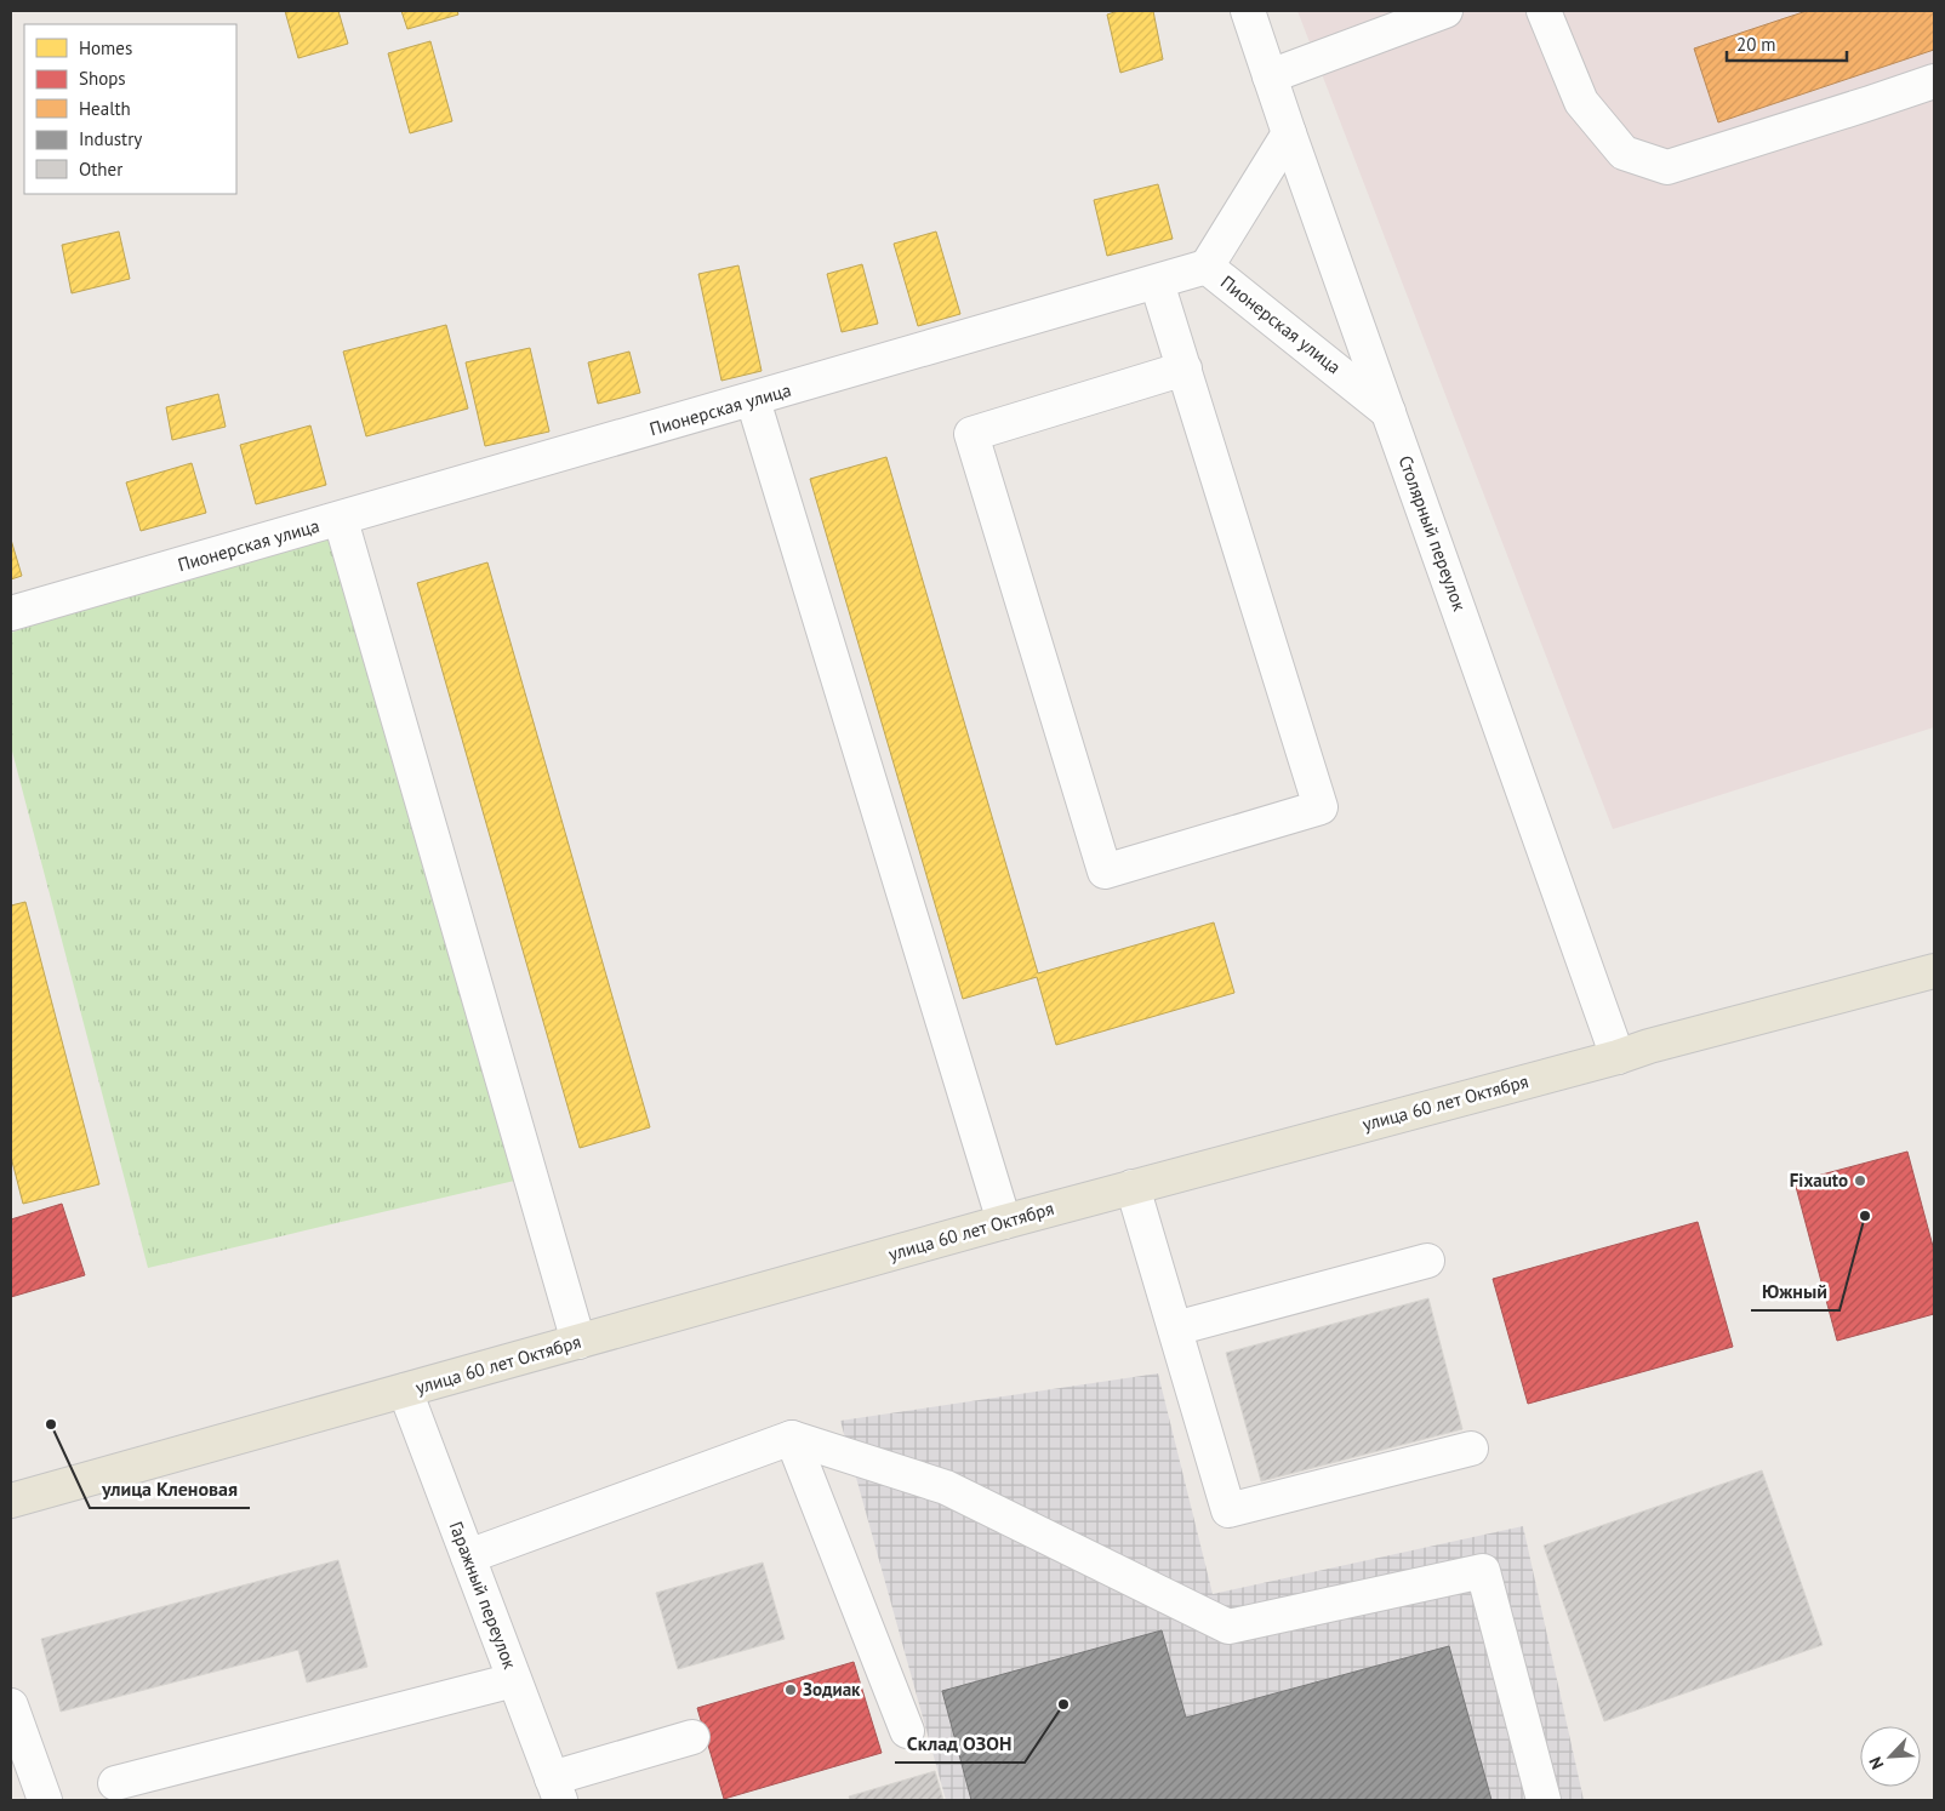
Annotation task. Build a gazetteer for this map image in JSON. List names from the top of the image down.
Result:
{
  "streets": {
    "main road": ["улица 60 лет Октября"],
    "street": ["Пионерская улица", "Столярный переулок", "Гаражный переулок"]
  },
  "crossings": [
    ["Пионерская улица", "Столярный переулок"],
    ["Столярный переулок", "улица 60 лет Октября"],
    ["улица 60 лет Октября", "Гаражный переулок"]
  ],
  "places": [
    "Fixauto",
    "Южный",
    "улица Кленовая",
    "Зодиак",
    "Склад ОЗОН"
  ],
  "legend": [
    "Homes",
    "Shops",
    "Health",
    "Industry",
    "Other"
  ],
  "scale_bar": "20 m",
  "north": "bottom left"
}
